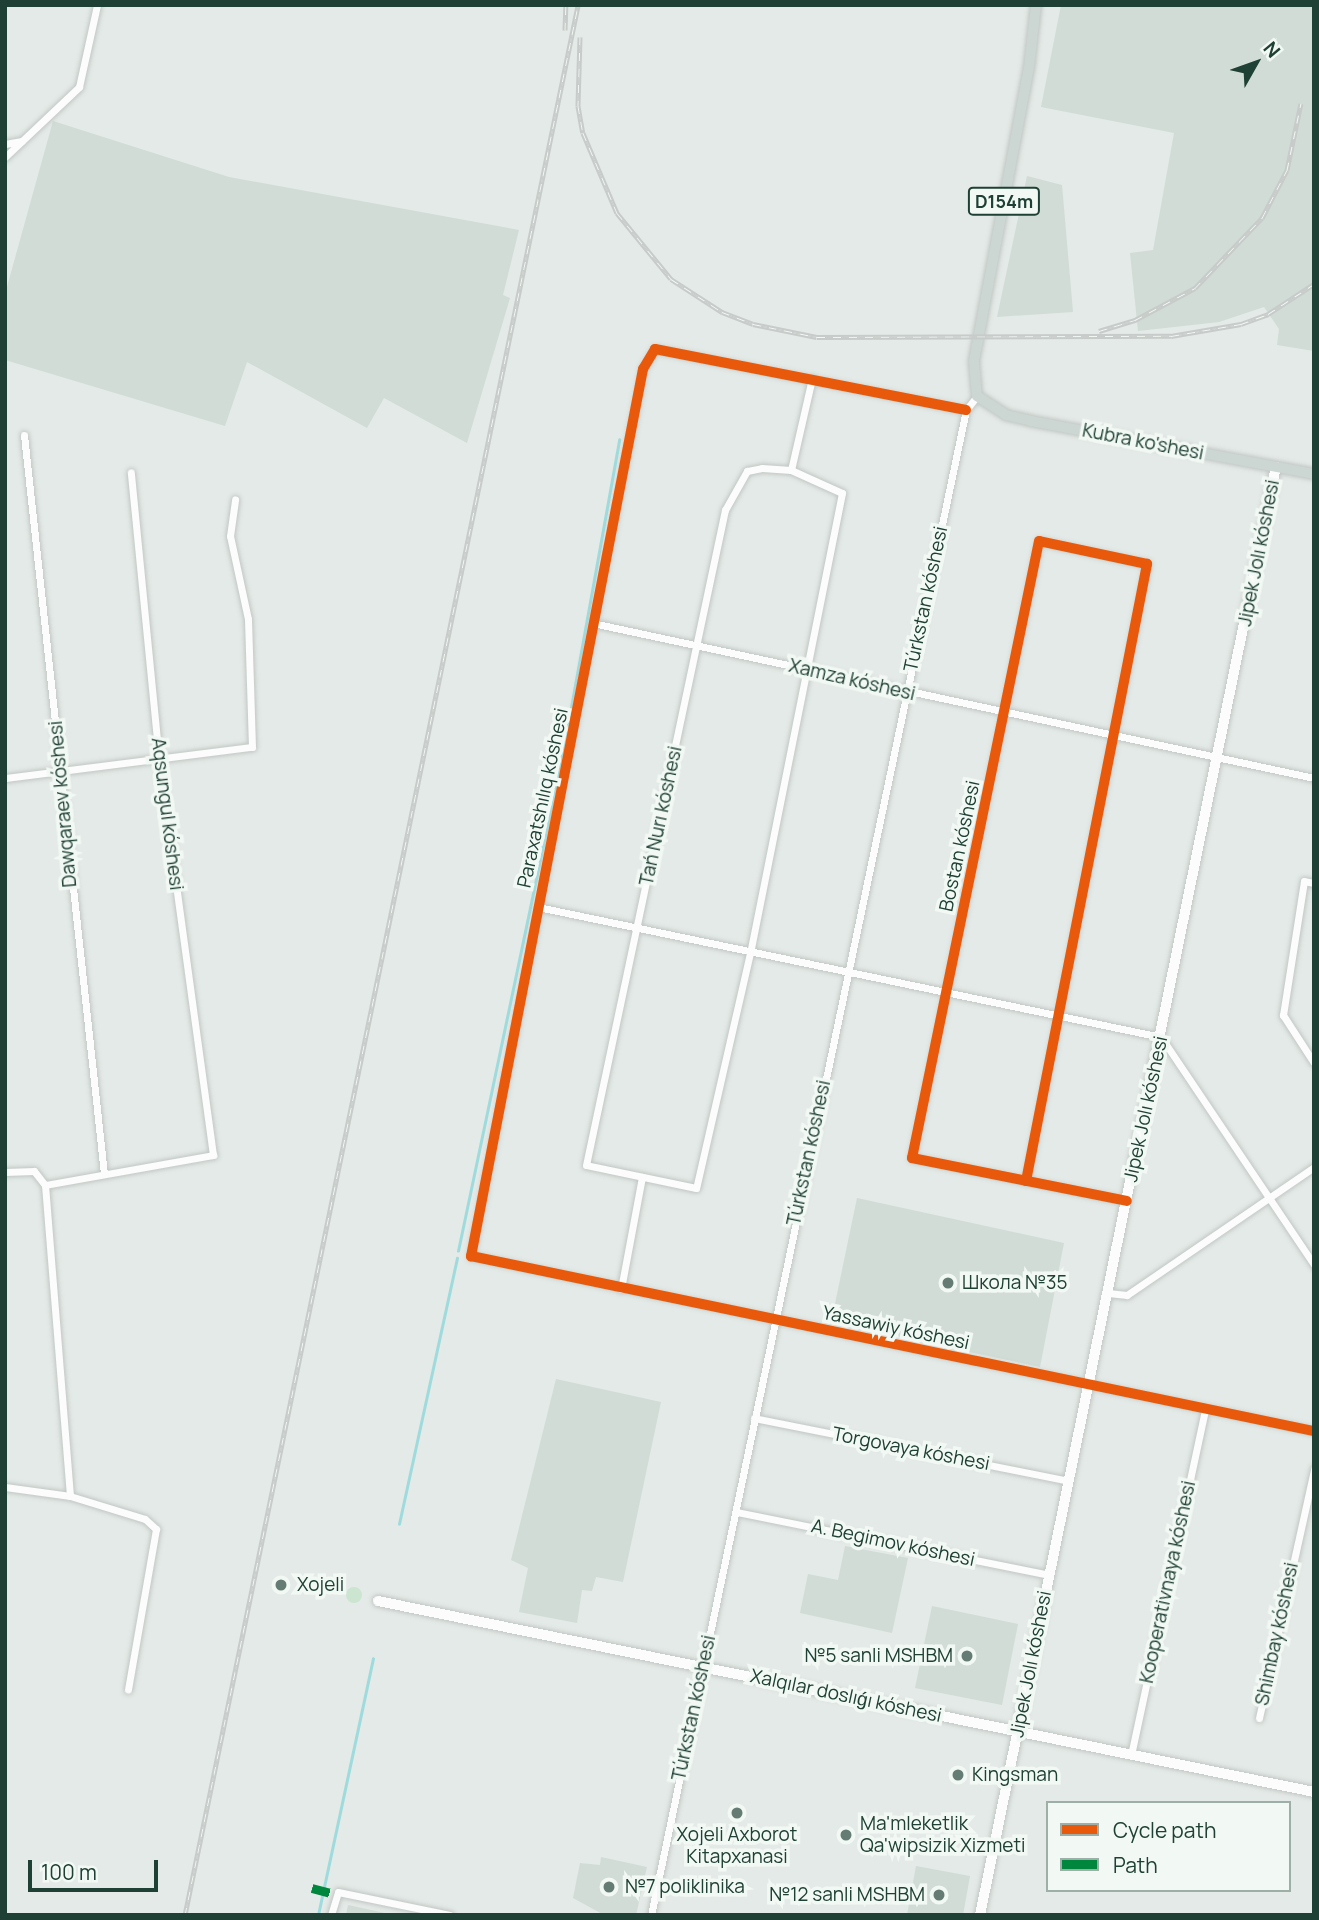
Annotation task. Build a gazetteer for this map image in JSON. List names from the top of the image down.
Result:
{
  "streets": {
    "main road": ["D154m", "Kubra ko'shesi"],
    "street": [
      "Jipek Jolı kóshesi",
      "Túrkstan kóshesi",
      "Xamza kóshesi",
      "Paraxatshılıq kóshesi",
      "Dawqaraev kóshesi",
      "Aqsungul kóshesi",
      "Tań Nurı kóshesi",
      "Bostan kóshesi",
      "Yassawiy kóshesi",
      "Torgovaya kóshesi",
      "A. Begimov kóshesi",
      "Kooperativnaya kóshesi",
      "Shimbay kóshesi",
      "Xalqılar doslıǵı kóshesi"
    ]
  },
  "crossings": [
    ["D154m", "Kubra ko'shesi"],
    ["D154m", "Túrkstan kóshesi"],
    ["Kubra ko'shesi", "Jipek Jolı kóshesi"],
    ["Kubra ko'shesi", "Túrkstan kóshesi"],
    ["Jipek Jolı kóshesi", "Xamza kóshesi"],
    ["Jipek Jolı kóshesi", "Yassawiy kóshesi"],
    ["Jipek Jolı kóshesi", "Torgovaya kóshesi"],
    ["Jipek Jolı kóshesi", "A. Begimov kóshesi"],
    ["Jipek Jolı kóshesi", "Xalqılar doslıǵı kóshesi"],
    ["Túrkstan kóshesi", "Xamza kóshesi"],
    ["Túrkstan kóshesi", "Yassawiy kóshesi"],
    ["Túrkstan kóshesi", "Torgovaya kóshesi"],
    ["Túrkstan kóshesi", "A. Begimov kóshesi"],
    ["Túrkstan kóshesi", "Xalqılar doslıǵı kóshesi"],
    ["Xamza kóshesi", "Paraxatshılıq kóshesi"],
    ["Xamza kóshesi", "Tań Nurı kóshesi"],
    ["Xamza kóshesi", "Bostan kóshesi"],
    ["Paraxatshılıq kóshesi", "Yassawiy kóshesi"],
    ["Dawqaraev kóshesi", "Aqsungul kóshesi"],
    ["Yassawiy kóshesi", "Kooperativnaya kóshesi"],
    ["Kooperativnaya kóshesi", "Xalqılar doslıǵı kóshesi"]
  ],
  "places": [
    "Школа №35",
    "Xojeli",
    "№5 sanli MSHBM",
    "Kingsman",
    "Xojeli Axborot Kitapxanasi",
    "Ma'mleketlik Qa'wipsizik Xizmeti",
    "№7 poliklinika",
    "№12 sanli MSHBM"
  ],
  "legend": ["Cycle path", "Path"],
  "scale_bar": "100 m",
  "north": "top right"
}
